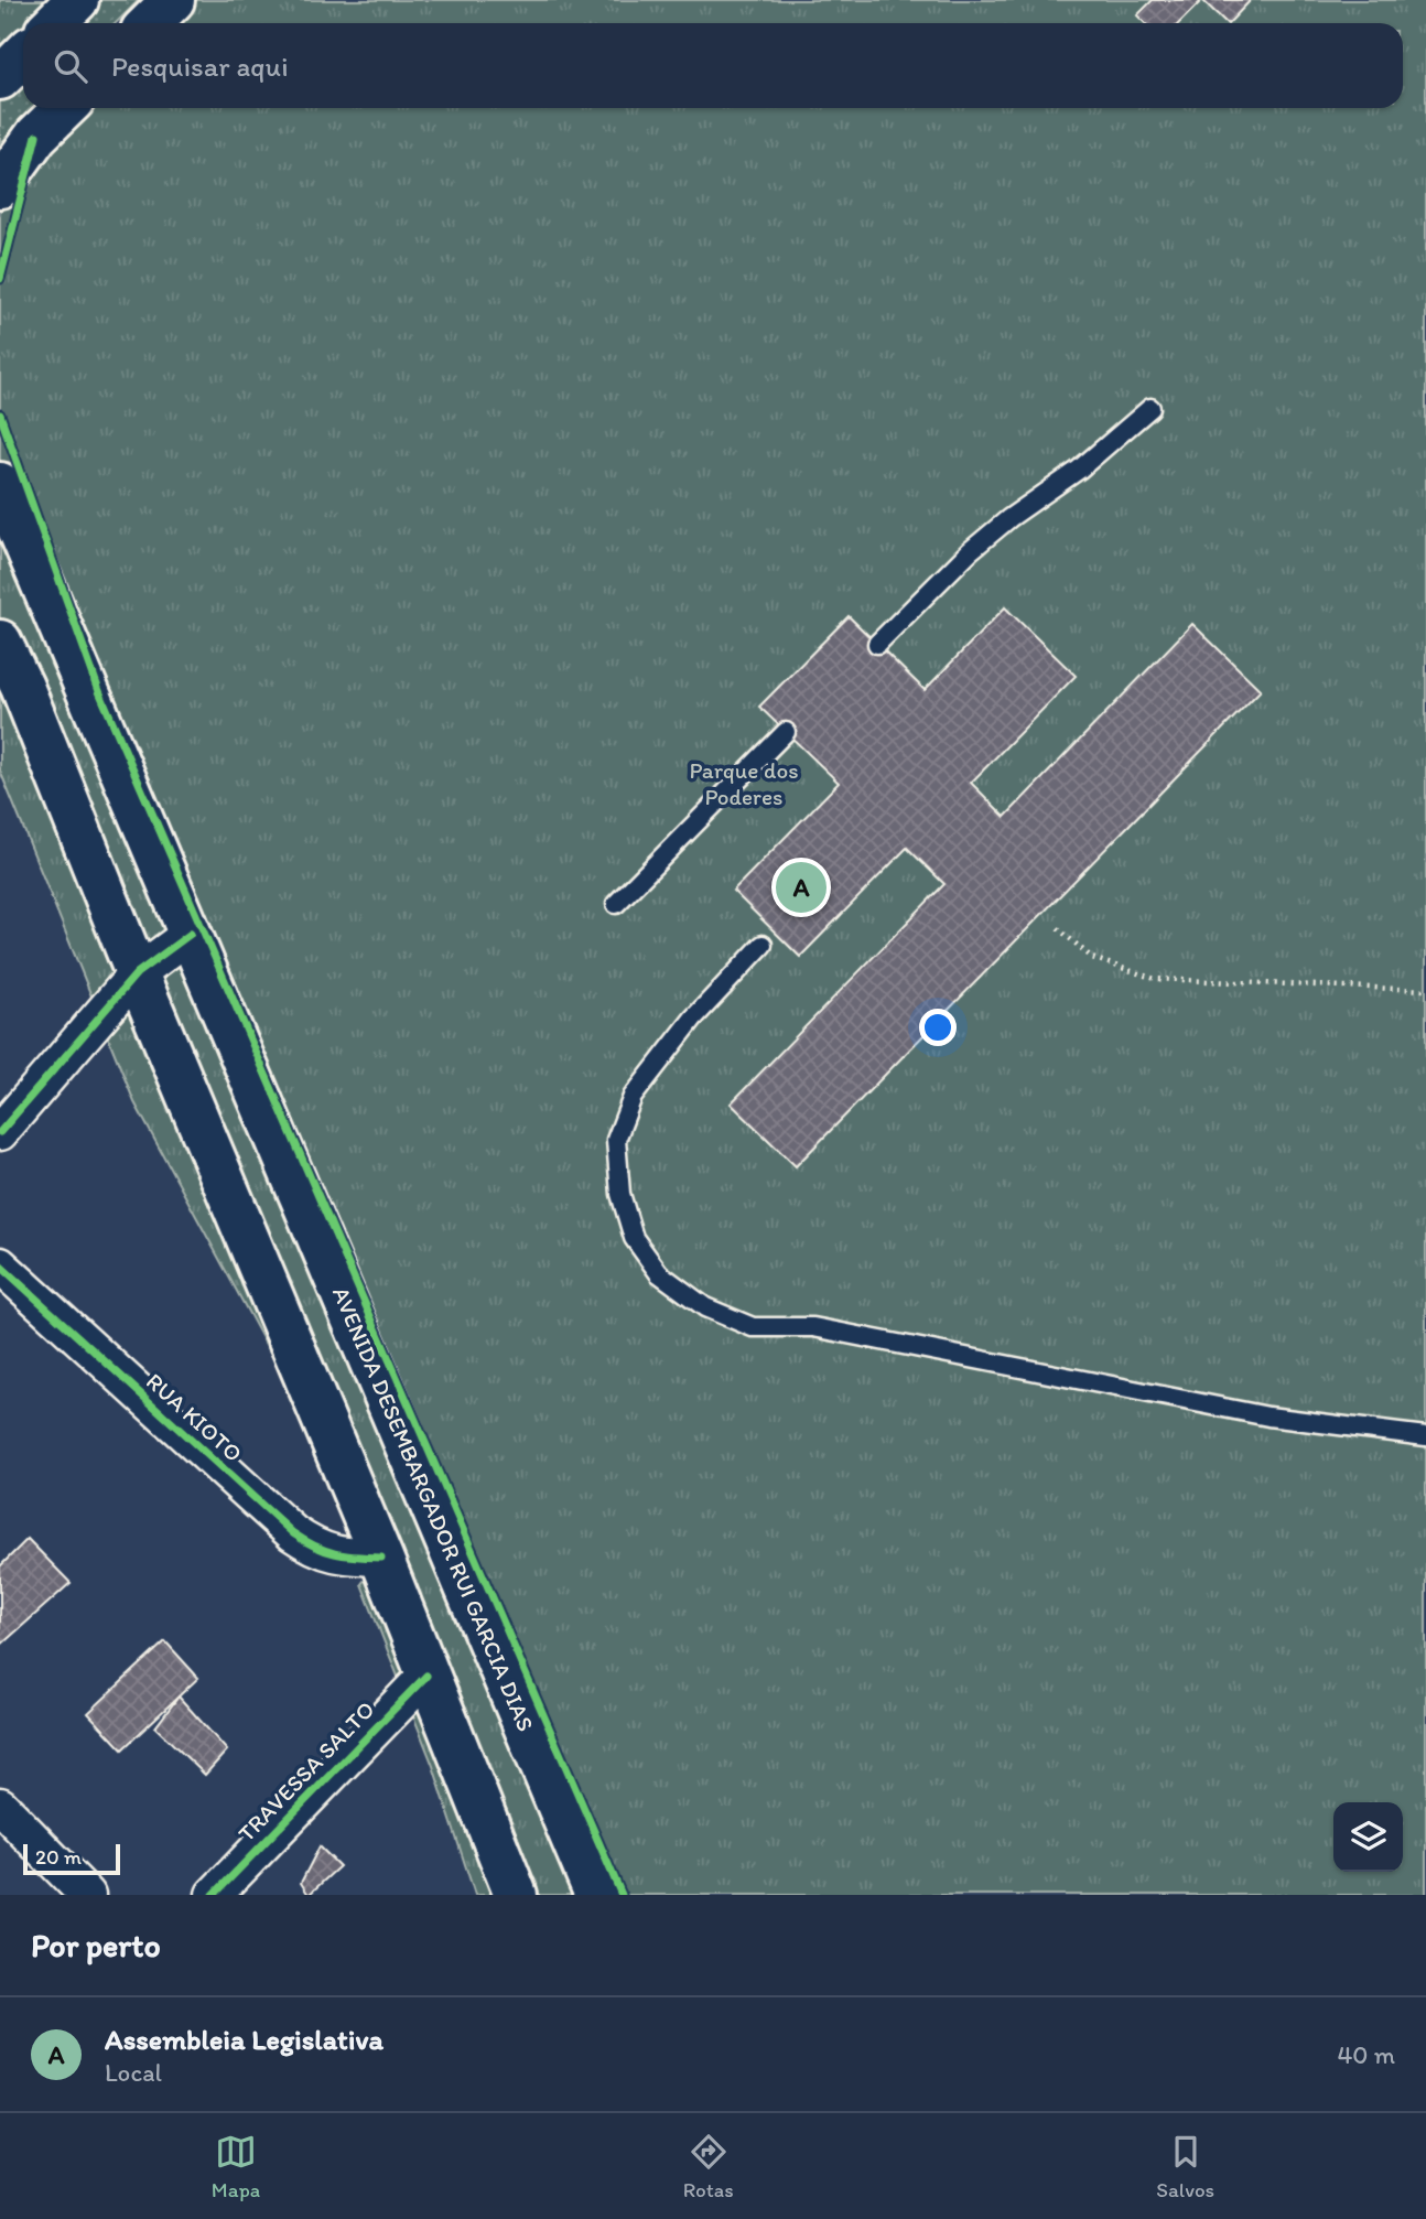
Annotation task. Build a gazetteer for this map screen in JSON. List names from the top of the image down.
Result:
{
  "streets": {
    "main road": ["AVENIDA DESEMBARGADOR RUI GARCIA DIAS"],
    "street": ["RUA KIOTO", "TRAVESSA SALTO"]
  },
  "parks": ["Parque dos Poderes"],
  "scale_bar": "20 m",
  "page": {
    "search": "Pesquisar aqui",
    "pins": "A",
    "scale": "20 m",
    "heading": "Por perto",
    "list": [
      {
        "mark": "A",
        "name": "Assembleia Legislativa",
        "note": "Local",
        "value": "40 m"
      }
    ],
    "nav": ["Mapa", "Rotas", "Salvos"]
  }
}
